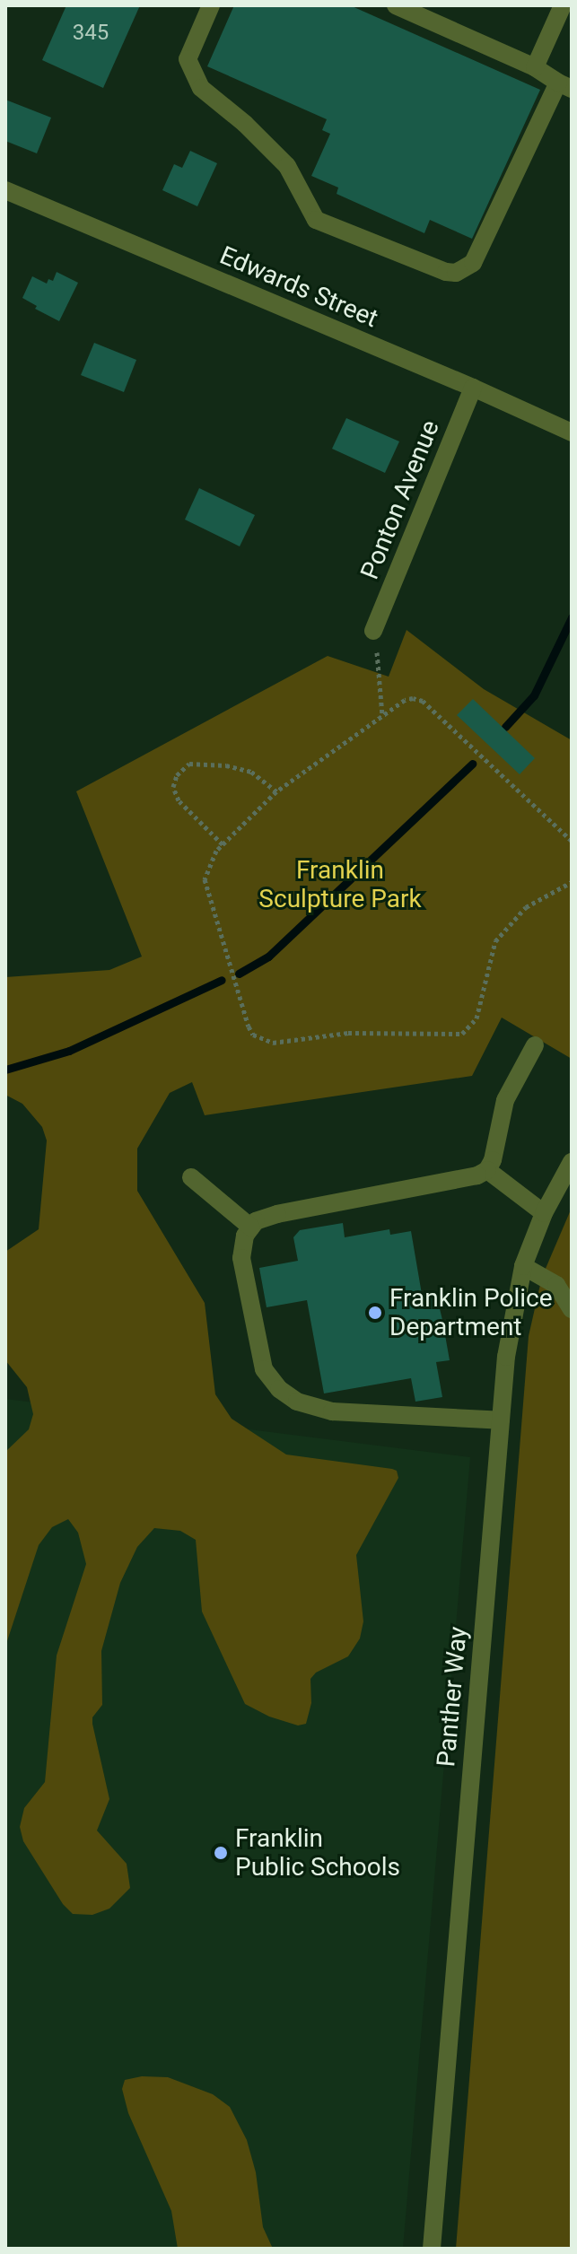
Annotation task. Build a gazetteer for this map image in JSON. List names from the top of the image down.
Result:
{
  "streets": {
    "street": ["Edwards Street", "Ponton Avenue", "Panther Way"]
  },
  "crossings": [
    ["Edwards Street", "Ponton Avenue"]
  ],
  "parks": ["Franklin Sculpture Park"],
  "places": ["Franklin Police Department", "Franklin Public Schools"],
  "house_numbers": ["345"]
}
